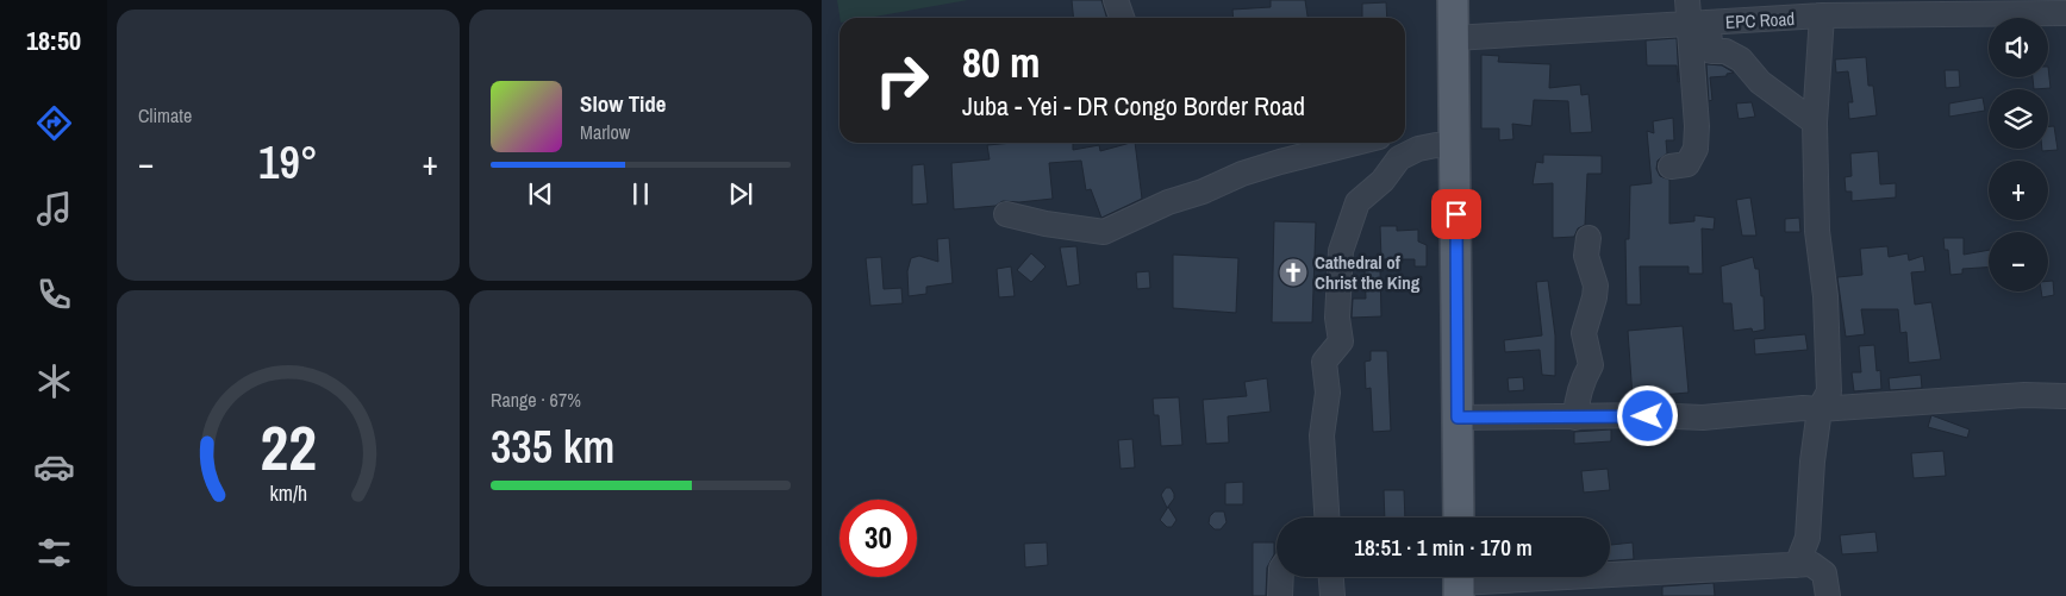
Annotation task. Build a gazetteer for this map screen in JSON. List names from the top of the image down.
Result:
{
  "streets": {
    "street": ["EPC Road"]
  },
  "places": {
    "church": ["Cathedral of Christ the King"]
  },
  "page": {
    "tabs": "18:50",
    "tile": [
      "Climate",
      ["Range · 67%", "335 km"]
    ],
    "map_buttons": ["+", "−"],
    "turn": ["80 m", "Juba - Yei - DR Congo Border Road"],
    "song": ["Slow Tide", "Marlow"],
    "heat": ["−", "19°", "+"],
    "limit": "30",
    "trip": "18:51 · 1 min · 170 m",
    "gauge": ["22", "km/h"]
  }
}
